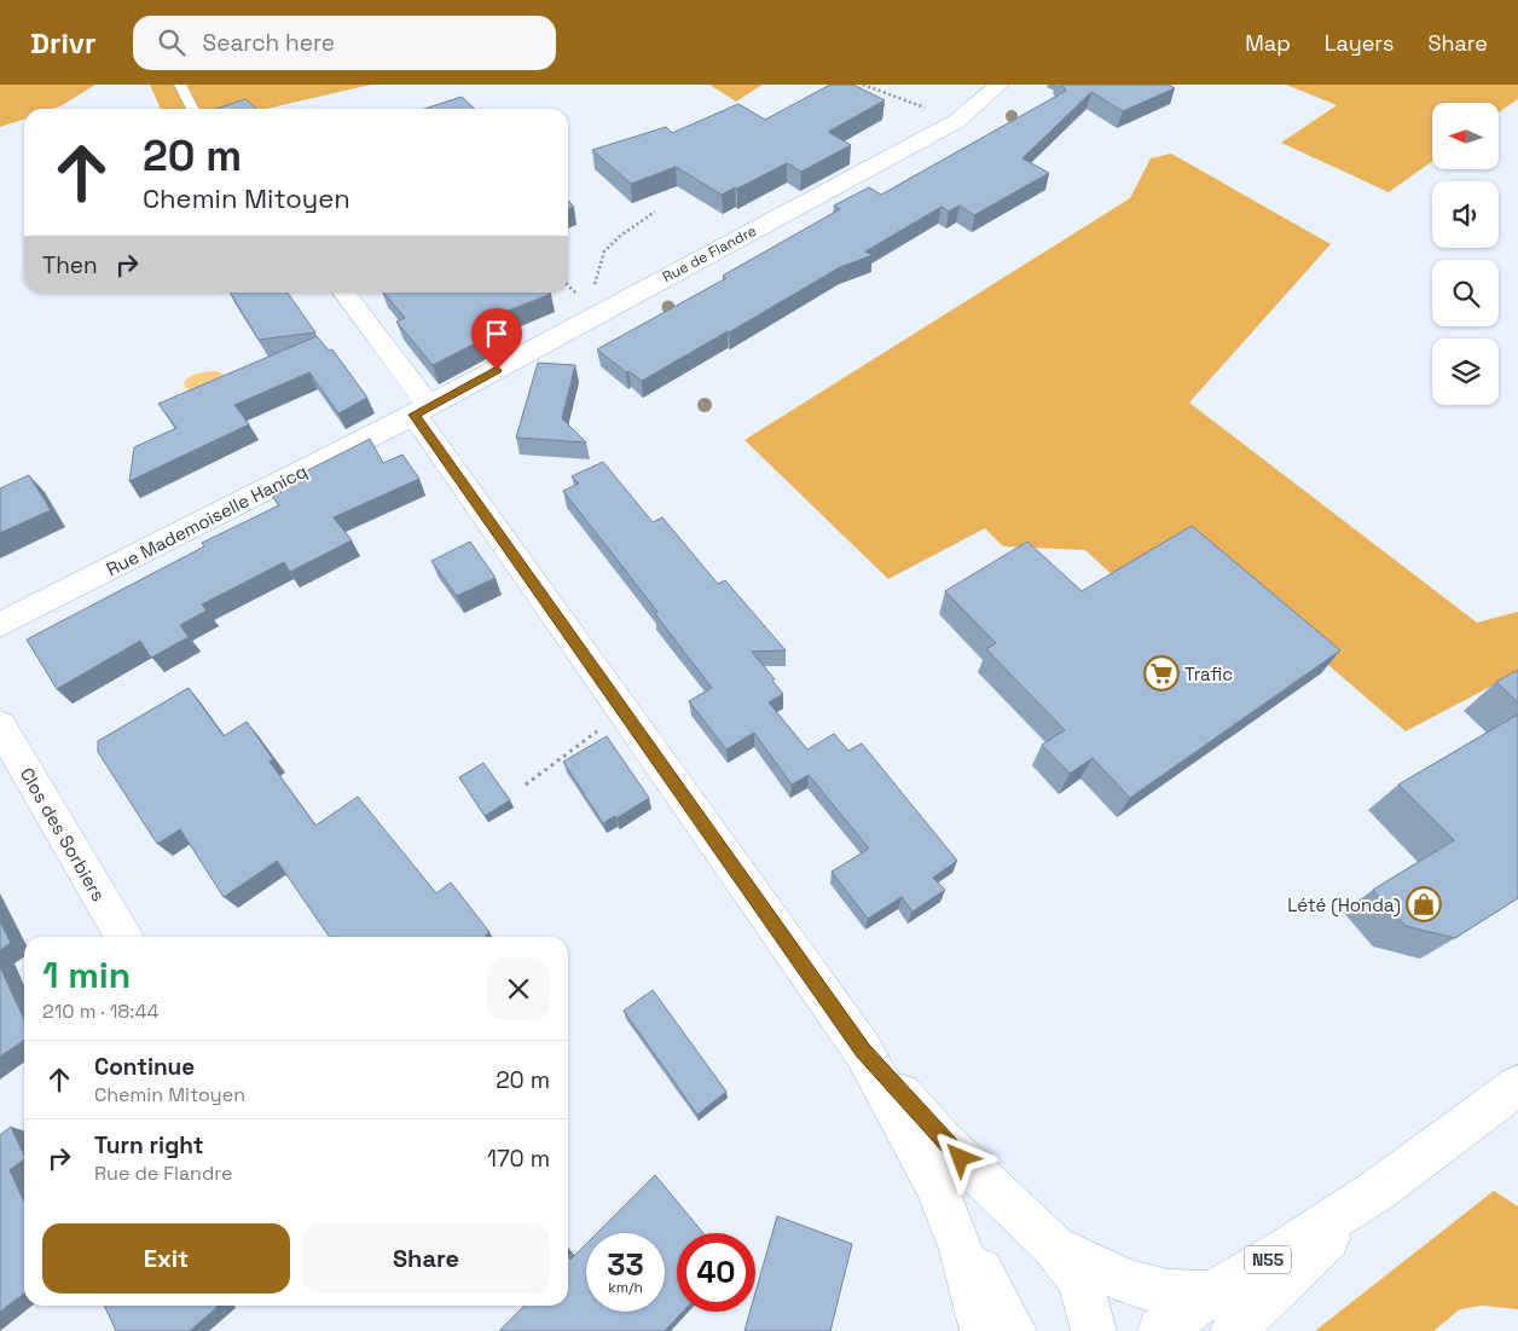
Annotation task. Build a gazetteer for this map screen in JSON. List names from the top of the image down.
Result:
{
  "streets": {
    "street": [
      "Rue de Flandre",
      "Rue Mademoiselle Hanicq",
      "Clos des Sorbiers",
      "N55"
    ]
  },
  "crossings": [
    ["Rue de Flandre", "Rue Mademoiselle Hanicq"]
  ],
  "places": {
    "supermarket": ["Trafic"],
    "shop": ["Lété (Honda)"]
  },
  "north": "left",
  "page": {
    "header": "Drivr",
    "search": "Search here",
    "nav": ["Map", "Layers", "Share"],
    "turn": ["20 m", "Chemin Mitoyen"],
    "then": "Then",
    "heading": ["1 min", "210 m · 18:44"],
    "list": [
      {
        "name": "Continue",
        "note": "Chemin Mitoyen",
        "value": "20 m"
      },
      {
        "name": "Turn right",
        "note": "Rue de Flandre",
        "value": "170 m"
      }
    ],
    "buttons": ["Exit", "Share"],
    "speed": "33 km/h",
    "limit": "40"
  }
}
